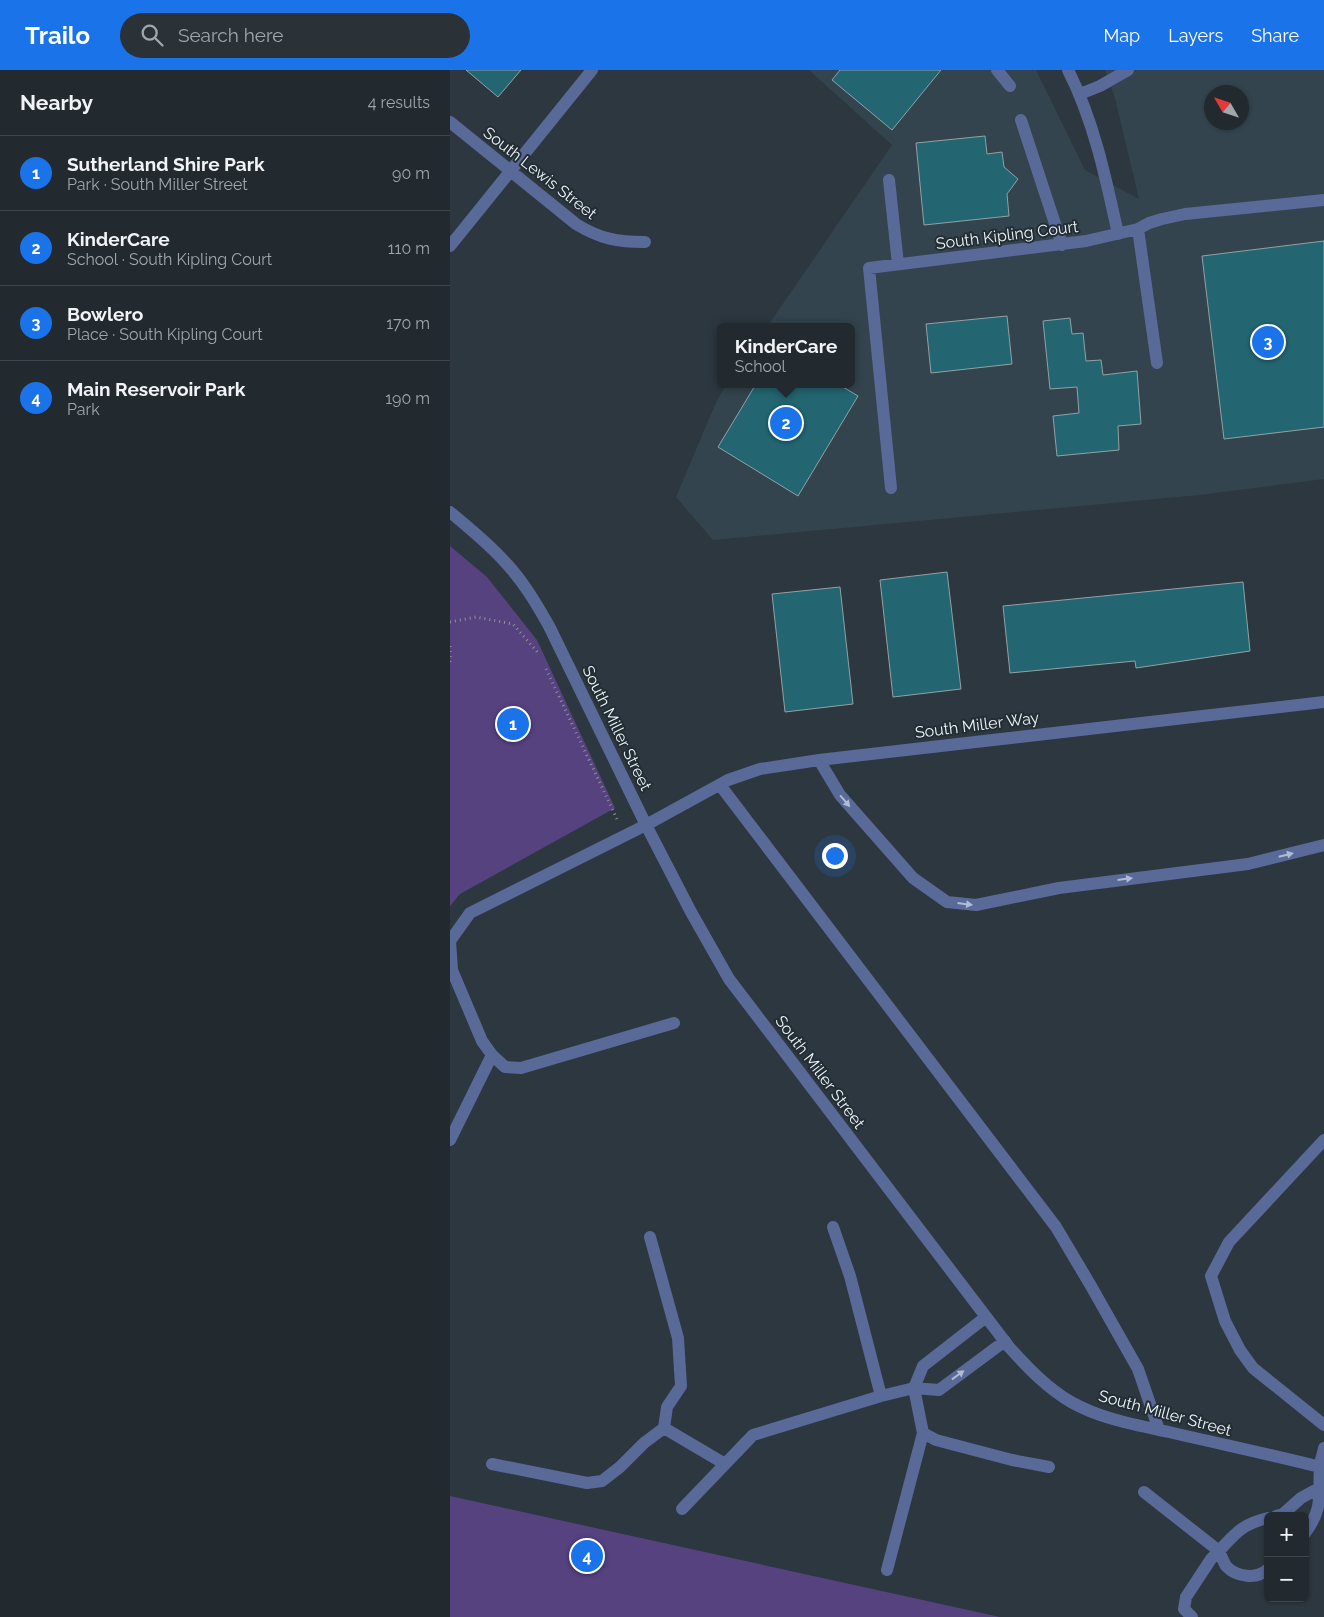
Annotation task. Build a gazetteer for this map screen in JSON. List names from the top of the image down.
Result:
{
  "streets": {
    "street": [
      "South Lewis Street",
      "South Kipling Court",
      "South Miller Way",
      "South Miller Street"
    ]
  },
  "crossings": [
    ["South Miller Way", "South Miller Street"]
  ],
  "north": "top left",
  "page": {
    "header": "Trailo",
    "search": "Search here",
    "nav": ["Map", "Layers", "Share"],
    "heading": ["Nearby", "4 results"],
    "list": [
      {
        "mark": "1",
        "name": "Sutherland Shire Park",
        "note": "Park · South Miller Street",
        "value": "90 m"
      },
      {
        "mark": "2",
        "name": "KinderCare",
        "note": "School · South Kipling Court",
        "value": "110 m"
      },
      {
        "mark": "3",
        "name": "Bowlero",
        "note": "Place · South Kipling Court",
        "value": "170 m"
      },
      {
        "mark": "4",
        "name": "Main Reservoir Park",
        "note": "Park",
        "value": "190 m"
      }
    ],
    "popup": ["KinderCare", "School"],
    "pins": [
      "3",
      "2",
      "1",
      "4"
    ],
    "map_buttons": ["+", "−"]
  }
}
